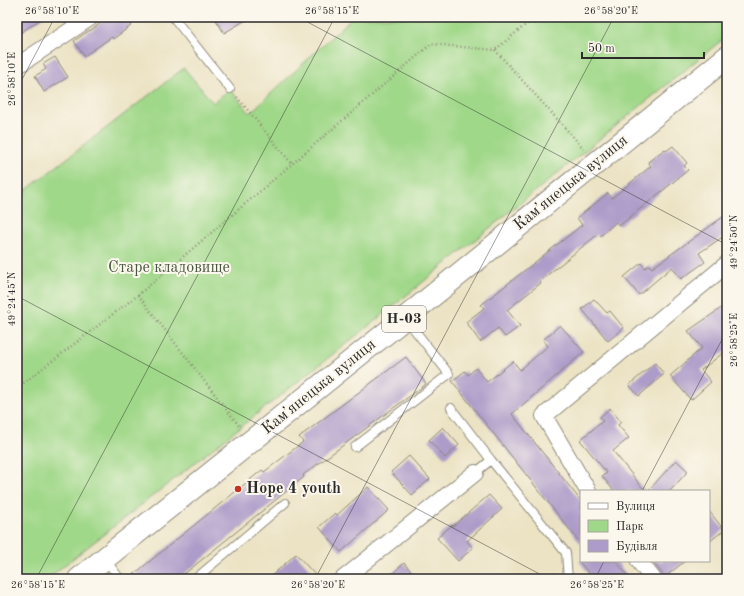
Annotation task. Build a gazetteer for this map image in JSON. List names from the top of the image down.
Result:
{
  "streets": {
    "main road": ["Камʼянецька вулиця", "Н-03"]
  },
  "parks": ["Старе кладовище"],
  "places": ["Hope 4 youth"],
  "legend": ["Вулиця", "Парк", "Будівля"],
  "scale_bar": "50 m",
  "coordinates": [
    "26°58'10\"E",
    "26°58'15\"E",
    "26°58'20\"E",
    "49°24'50\"N",
    "49°24'45\"N",
    "26°58'25\"E"
  ]
}
